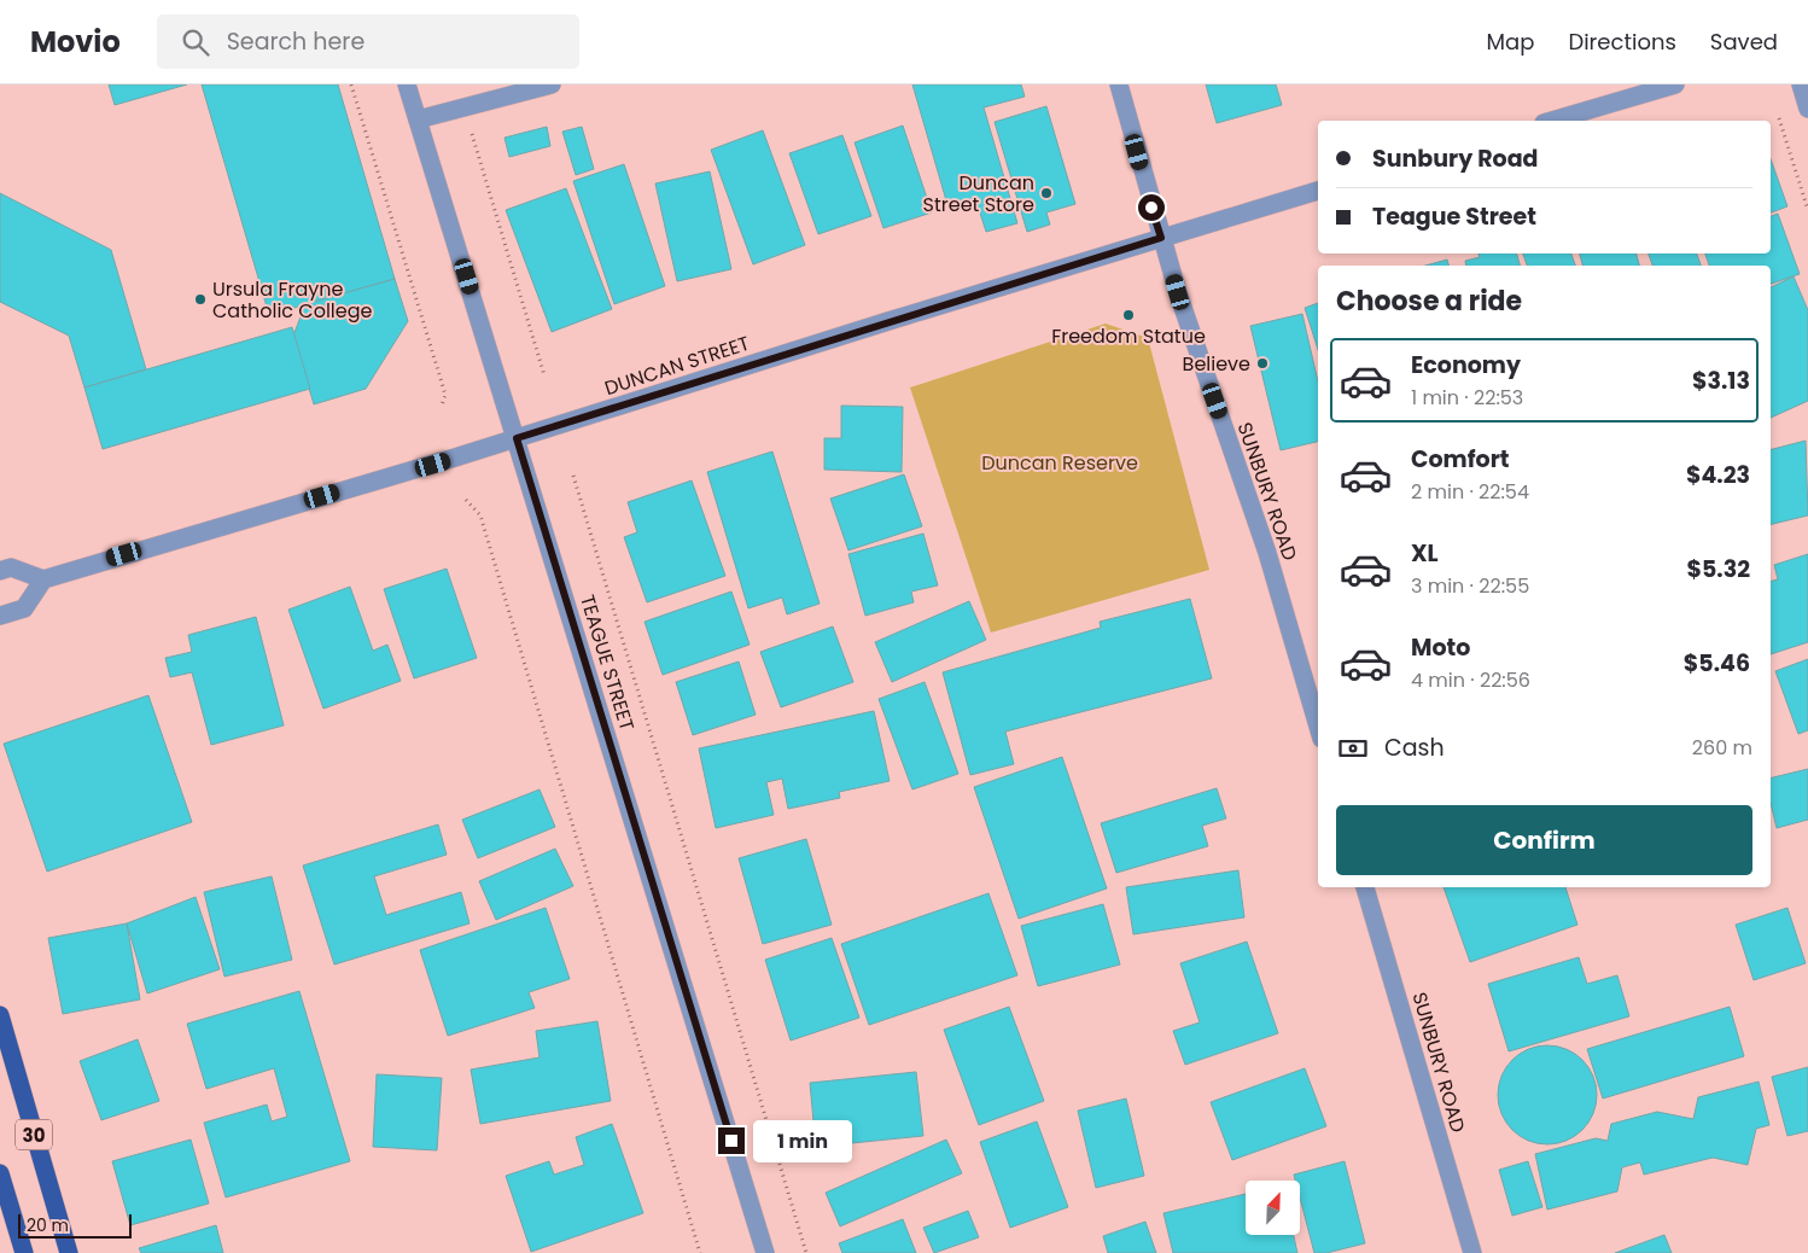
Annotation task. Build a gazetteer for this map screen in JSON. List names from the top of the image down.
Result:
{
  "streets": {
    "highway": ["30"],
    "street": ["DUNCAN STREET", "SUNBURY ROAD", "TEAGUE STREET"]
  },
  "crossings": [
    ["DUNCAN STREET", "SUNBURY ROAD"],
    ["DUNCAN STREET", "TEAGUE STREET"]
  ],
  "parks": ["Duncan Reserve"],
  "places": [
    "Duncan Street Store",
    "Ursula Frayne Catholic College",
    "Freedom Statue",
    "Believe"
  ],
  "scale_bar": "20 m",
  "north": "top right",
  "page": {
    "header": "Movio",
    "search": "Search here",
    "nav": ["Map", "Directions", "Saved"],
    "banner": ["Sunbury Road", "Teague Street"],
    "heading": "Choose a ride",
    "list": [
      {
        "name": "Economy",
        "note": "1 min · 22:53",
        "value": "$3.13"
      },
      {
        "name": "Comfort",
        "note": "2 min · 22:54",
        "value": "$4.23"
      },
      {
        "name": "XL",
        "note": "3 min · 22:55",
        "value": "$5.32"
      },
      {
        "name": "Moto",
        "note": "4 min · 22:56",
        "value": "$5.46"
      }
    ],
    "pay": ["Cash", "260 m"],
    "buttons": "Confirm",
    "bubble": "1 min",
    "scale": "20 m"
  }
}
